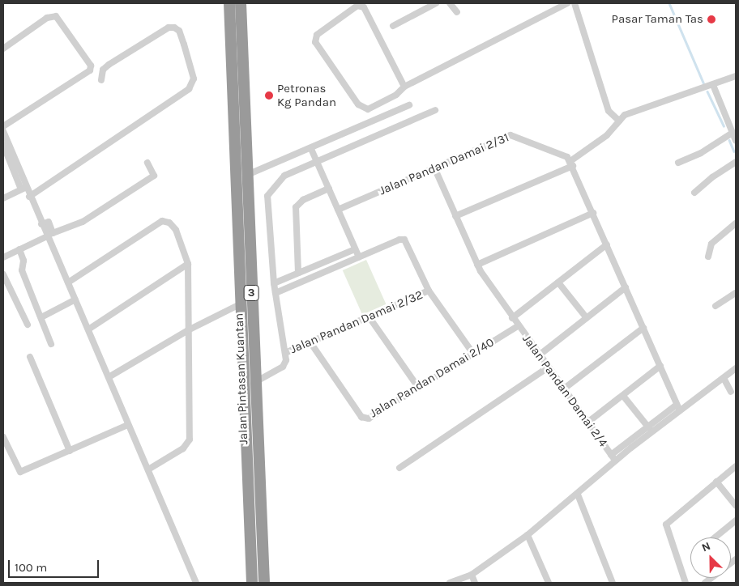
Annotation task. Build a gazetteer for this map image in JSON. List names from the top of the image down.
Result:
{
  "streets": {
    "highway": ["3", "Jalan Pintasan Kuantan"],
    "street": [
      "Jalan Pandan Damai 2/31",
      "Jalan Pandan Damai 2/32",
      "Jalan Pandan Damai 2/40",
      "Jalan Pandan Damai 2/4"
    ]
  },
  "crossings": [
    ["Jalan Pandan Damai 2/31", "Jalan Pandan Damai 2/4"],
    ["Jalan Pandan Damai 2/32", "Jalan Pandan Damai 2/40"],
    ["Jalan Pandan Damai 2/40", "Jalan Pandan Damai 2/4"]
  ],
  "places": ["Pasar Taman Tas", "Petronas Kg Pandan"],
  "scale_bar": "100 m",
  "north": "top left"
}
